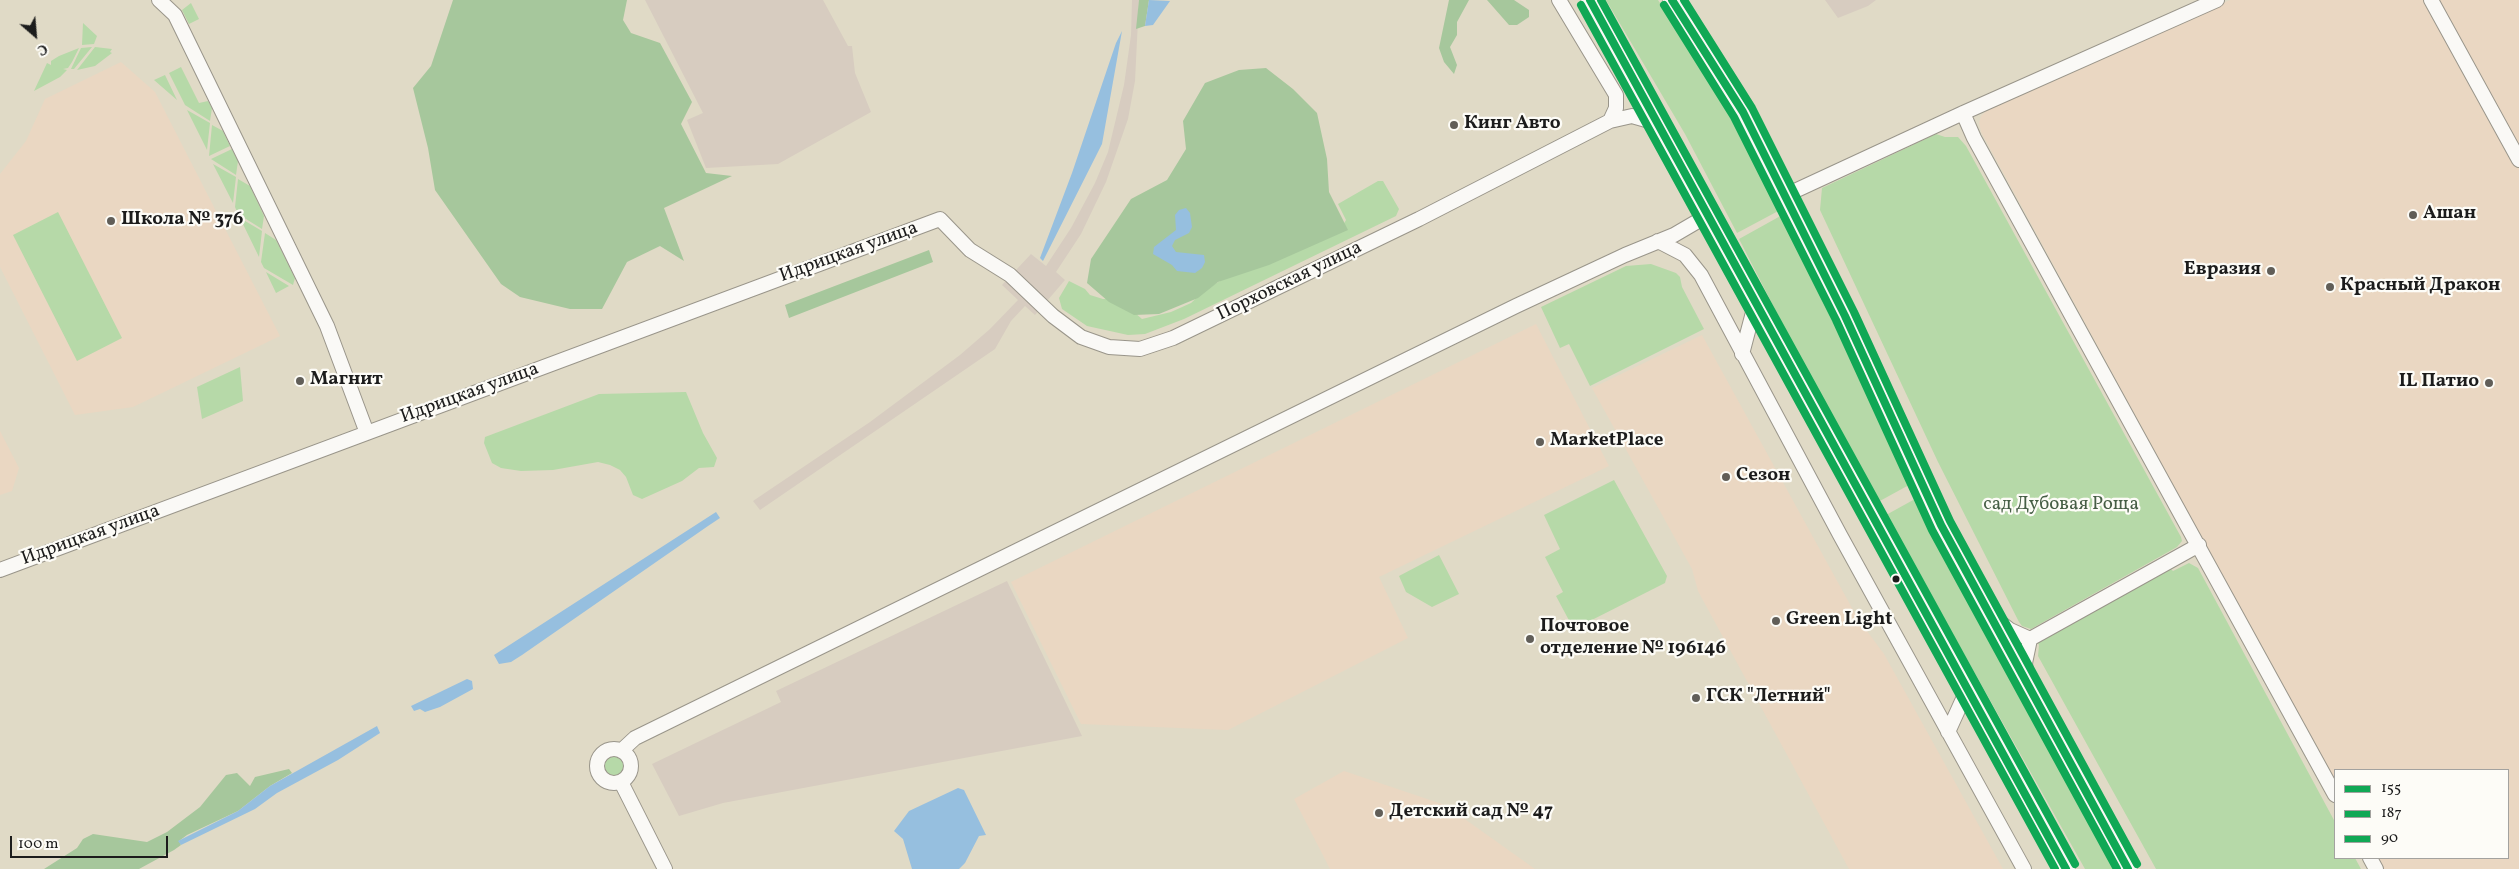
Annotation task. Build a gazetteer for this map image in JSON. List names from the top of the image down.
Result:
{
  "streets": {
    "street": ["Идрицкая улица", "Порховская улица"]
  },
  "crossings": [
    ["Идрицкая улица", "Порховская улица"]
  ],
  "parks": ["сад Дубовая Роща"],
  "places": [
    "Кинг Авто",
    "Ашан",
    "Школа № 376",
    "Евразия",
    "Красный Дракон",
    "Магнит",
    "IL Патио",
    "MarketPlace",
    "Сезон",
    "Green Light",
    "Почтовое отделение № 196146",
    "ГСК \"Летний\"",
    "Детский сад № 47"
  ],
  "lines": ["transit line 155", "transit line 90", "transit line 187"],
  "legend": ["155", "187", "90"],
  "scale_bar": "100 m",
  "north": "bottom right"
}
